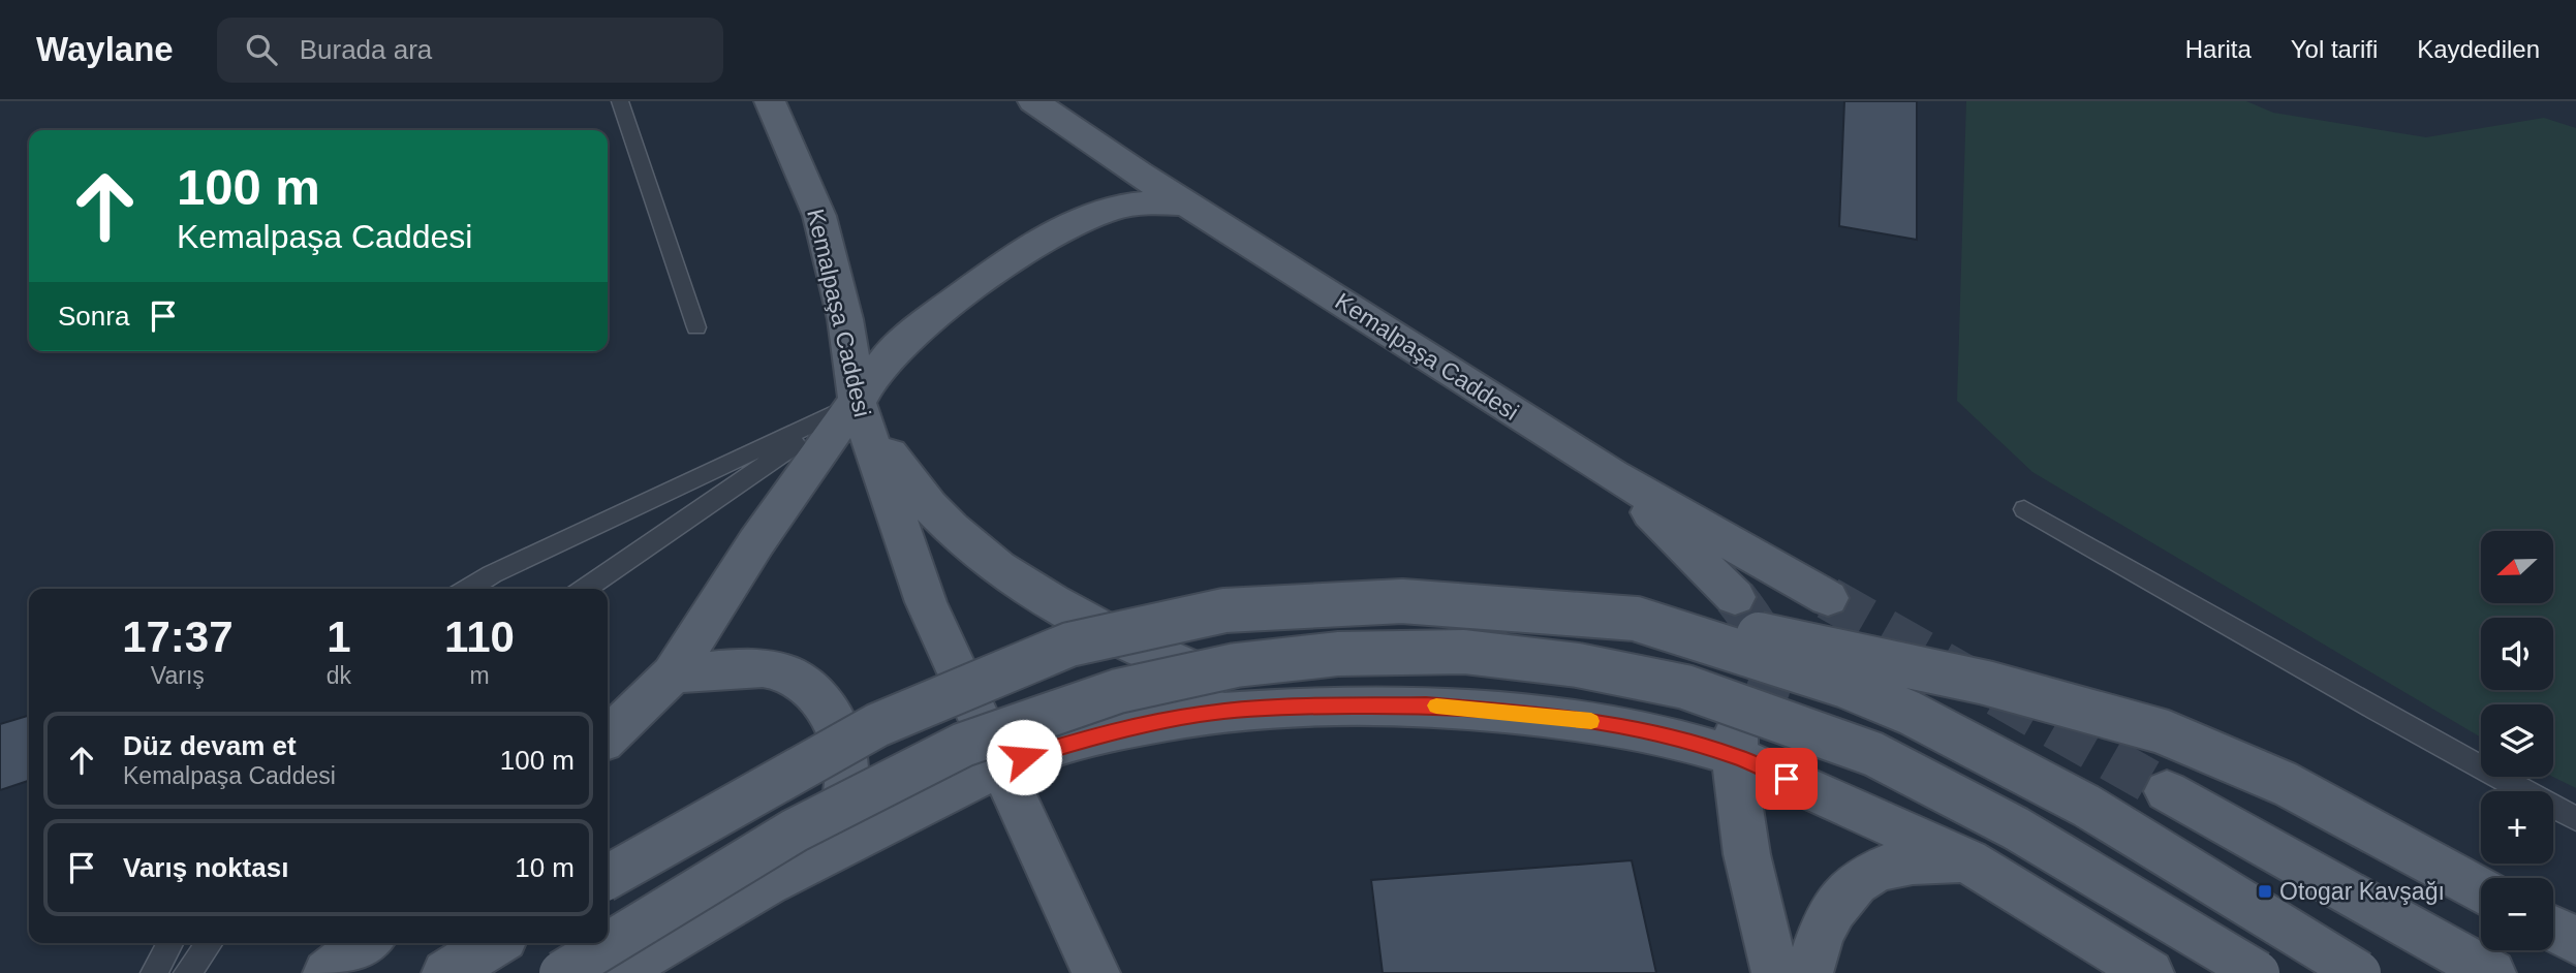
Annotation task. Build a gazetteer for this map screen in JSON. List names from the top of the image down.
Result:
{
  "streets": {
    "main road": ["Kemalpaşa Caddesi"]
  },
  "places": {
    "transit": ["Otogar Kavşağı"]
  },
  "north": "left",
  "page": {
    "header": "Waylane",
    "search": "Burada ara",
    "nav": ["Harita", "Yol tarifi", "Kaydedilen"],
    "turn": ["100 m", "Kemalpaşa Caddesi"],
    "then": "Sonra",
    "map_buttons": ["+", "−"],
    "eta": [
      "17:37",
      "Varış",
      "1",
      "dk",
      "110",
      "m"
    ],
    "list": [
      {
        "name": "Düz devam et",
        "note": "Kemalpaşa Caddesi",
        "value": "100 m"
      },
      {
        "name": "Varış noktası",
        "value": "10 m"
      }
    ]
  }
}
